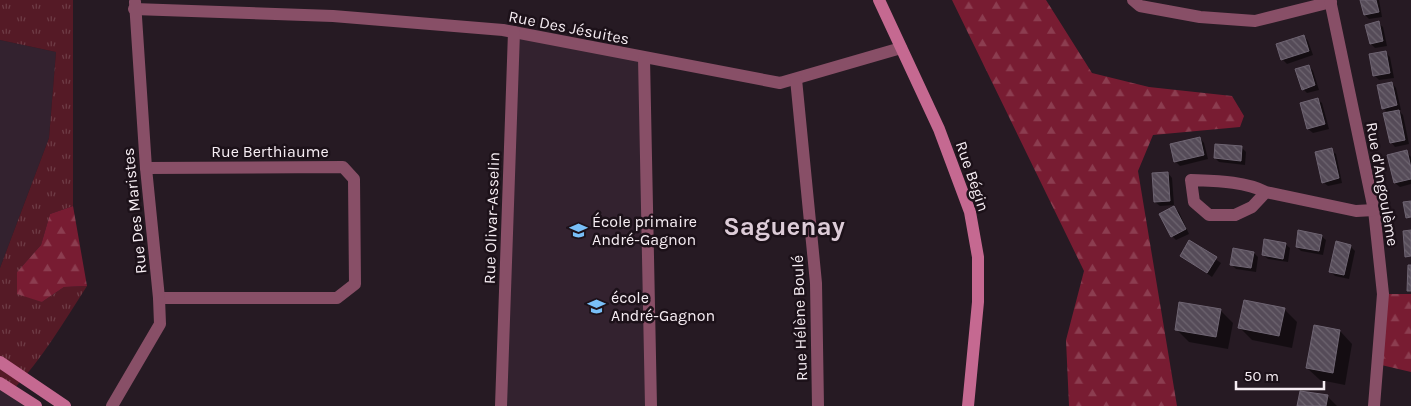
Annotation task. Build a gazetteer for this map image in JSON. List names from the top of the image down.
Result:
{
  "streets": {
    "street": [
      "Rue Des Jésuites",
      "Rue Berthiaume",
      "Rue Bégin",
      "Rue d'Angoulème",
      "Rue Des Maristes",
      "Rue Olivar-Asselin",
      "Rue Hélène Boulé"
    ]
  },
  "crossings": [
    ["Rue Des Jésuites", "Rue Bégin"],
    ["Rue Des Jésuites", "Rue Des Maristes"],
    ["Rue Des Jésuites", "Rue Olivar-Asselin"],
    ["Rue Des Jésuites", "Rue Hélène Boulé"],
    ["Rue Berthiaume", "Rue Des Maristes"]
  ],
  "districts": ["Saguenay"],
  "places": {
    "school or university": ["École primaire André-Gagnon", "école André-Gagnon"]
  },
  "scale_bar": "50 m"
}
